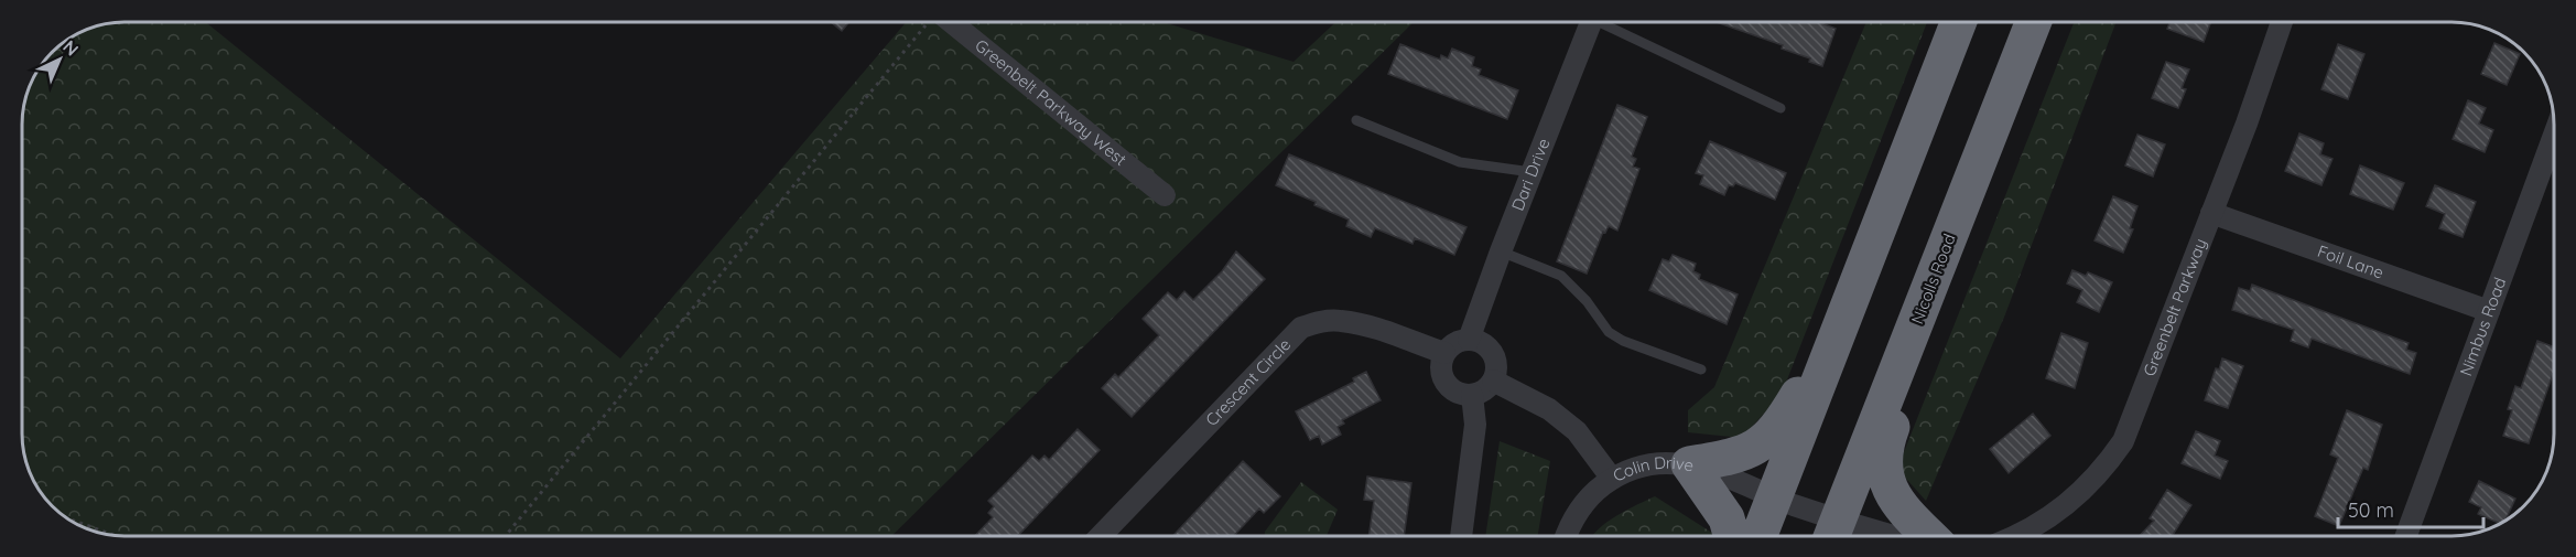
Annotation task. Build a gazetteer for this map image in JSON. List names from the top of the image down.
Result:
{
  "streets": {
    "highway": ["Nicolls Road"],
    "street": [
      "Greenbelt Parkway West",
      "Dari Drive",
      "Foil Lane",
      "Greenbelt Parkway",
      "Nimbus Road",
      "Crescent Circle",
      "Colin Drive"
    ]
  },
  "crossings": [
    ["Dari Drive", "Crescent Circle"],
    ["Foil Lane", "Greenbelt Parkway"],
    ["Foil Lane", "Nimbus Road"]
  ],
  "scale_bar": "50 m",
  "north": "top right"
}
